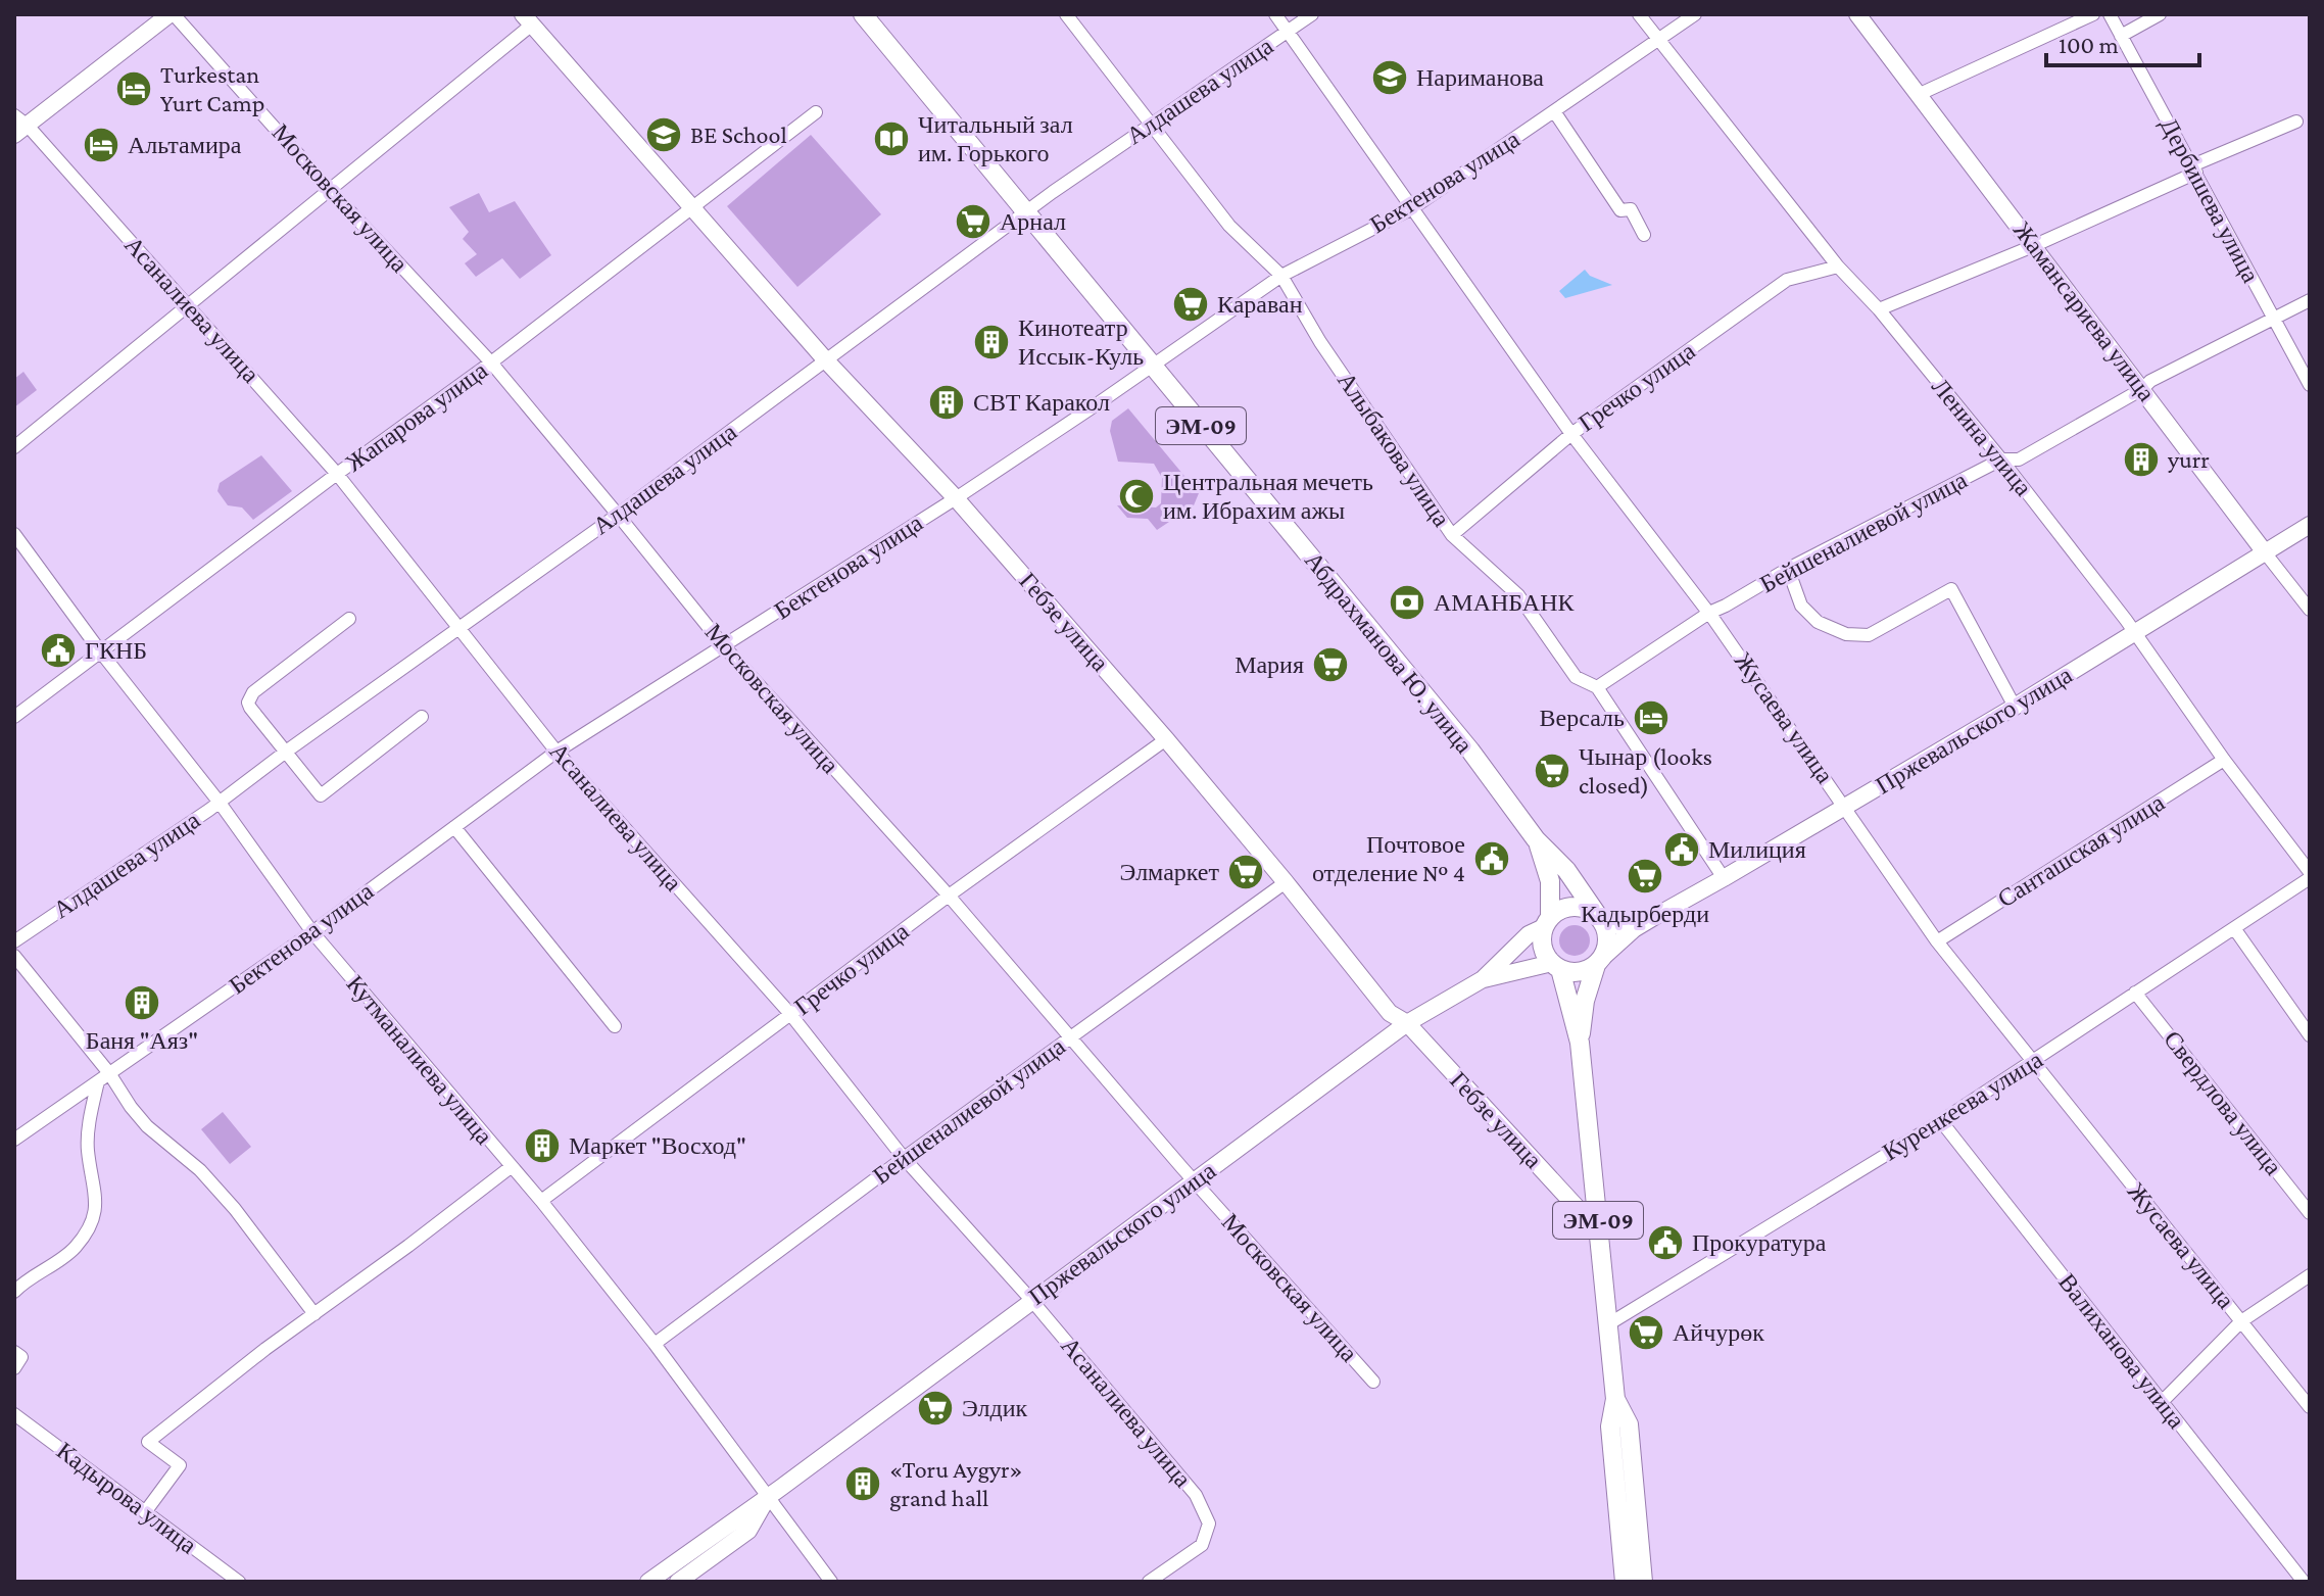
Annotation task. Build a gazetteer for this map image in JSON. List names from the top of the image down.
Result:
{
  "streets": {
    "highway": ["ЭМ-09", "Абдрахманова Ю. улица"],
    "main road": ["Жамансариева улица", "Гебзе улица", "Пржевальского улица"],
    "street": [
      "Алдашева улица",
      "Бектенова улица",
      "Московская улица",
      "Дербишева улица",
      "Асаналиева улица",
      "Гречко улица",
      "Жапарова улица",
      "Ленина улица",
      "Алыбакова улица",
      "Бейшеналиевой улица",
      "Жусаева улица",
      "Санташская улица",
      "Кутманалиева улица",
      "Свердлова улица",
      "Куренкеева улица",
      "Валиханова улица",
      "Кадырова улица"
    ]
  },
  "crossings": [
    ["Алдашева улица", "Московская улица"],
    ["Алдашева улица", "Асаналиева улица"],
    ["Алдашева улица", "Алыбакова улица"],
    ["Алдашева улица", "Гебзе улица"],
    ["Алдашева улица", "Абдрахманова Ю. улица"],
    ["Алдашева улица", "Жусаева улица"],
    ["Алдашева улица", "Кутманалиева улица"],
    ["Бектенова улица", "Московская улица"],
    ["Бектенова улица", "Асаналиева улица"],
    ["Бектенова улица", "Ленина улица"],
    ["Бектенова улица", "Алыбакова улица"],
    ["Бектенова улица", "Гебзе улица"],
    ["Бектенова улица", "Абдрахманова Ю. улица"],
    ["Бектенова улица", "Жусаева улица"],
    ["Бектенова улица", "Кутманалиева улица"],
    ["Московская улица", "Гречко улица"],
    ["Московская улица", "Жапарова улица"],
    ["Московская улица", "Бейшеналиевой улица"],
    ["Московская улица", "Пржевальского улица"],
    ["Дербишева улица", "Бейшеналиевой улица"],
    ["Асаналиева улица", "Гречко улица"],
    ["Асаналиева улица", "Жапарова улица"],
    ["Асаналиева улица", "Бейшеналиевой улица"],
    ["Асаналиева улица", "Пржевальского улица"],
    ["Жамансариева улица", "Бейшеналиевой улица"],
    ["Жамансариева улица", "Пржевальского улица"],
    ["Гречко улица", "Ленина улица"],
    ["Гречко улица", "Алыбакова улица"],
    ["Гречко улица", "Гебзе улица"],
    ["Гречко улица", "Жусаева улица"],
    ["Гречко улица", "Кутманалиева улица"],
    ["Жапарова улица", "Гебзе улица"],
    ["Жапарова улица", "Кутманалиева улица"],
    ["ЭМ-09", "Гебзе улица"],
    ["ЭМ-09", "Абдрахманова Ю. улица"],
    ["ЭМ-09", "Пржевальского улица"],
    ["ЭМ-09", "Куренкеева улица"],
    ["Ленина улица", "Бейшеналиевой улица"],
    ["Ленина улица", "Пржевальского улица"],
    ["Ленина улица", "Санташская улица"],
    ["Алыбакова улица", "Бейшеналиевой улица"],
    ["Алыбакова улица", "Пржевальского улица"],
    ["Бейшеналиевой улица", "Гебзе улица"],
    ["Бейшеналиевой улица", "Жусаева улица"],
    ["Бейшеналиевой улица", "Кутманалиева улица"],
    ["Гебзе улица", "Пржевальского улица"],
    ["Абдрахманова Ю. улица", "Пржевальского улица"],
    ["Жусаева улица", "Пржевальского улица"],
    ["Жусаева улица", "Санташская улица"],
    ["Жусаева улица", "Куренкеева улица"],
    ["Пржевальского улица", "Кутманалиева улица"],
    ["Свердлова улица", "Куренкеева улица"],
    ["Куренкеева улица", "Валиханова улица"]
  ],
  "places": {
    "school or university": ["Нариманова", "BE School"],
    "hotel": ["Turkestan Yurt Camp", "Альтамира", "Версаль"],
    "library": ["Читальный зал им. Горького"],
    "supermarket": [
      "Арнал",
      "Караван",
      "Мария",
      "Чынар (looks closed)",
      "Элмаркет",
      "Кадырберди",
      "Айчурөк",
      "Элдик"
    ],
    "building": [
      "Кинотеатр Иссык-Куль",
      "СВТ Каракол",
      "yurr",
      "Баня \"Аяз\"",
      "Маркет \"Восход\"",
      "«Toru Aygyr» grand hall"
    ],
    "mosque": ["Центральная мечеть им. Ибрахим ажы"],
    "bank": ["АМАНБАНК"],
    "public building": [
      "ГКНБ",
      "Милиция",
      "Почтовое отделение № 4",
      "Прокуратура"
    ]
  },
  "scale_bar": "100 m"
}
